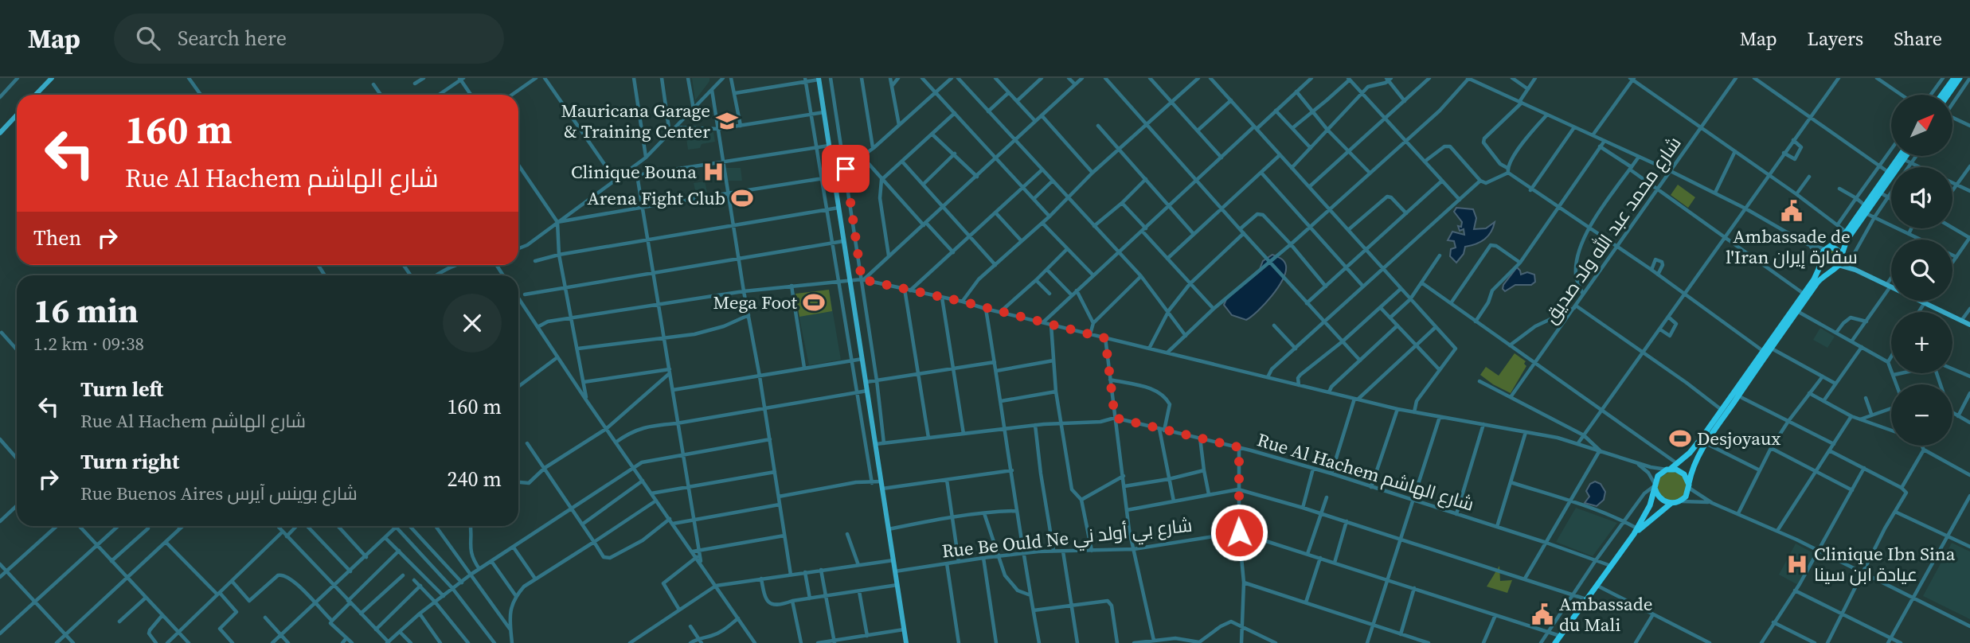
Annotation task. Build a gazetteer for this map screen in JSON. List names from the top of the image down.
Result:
{
  "streets": {
    "street": ["شارع محمد عبد الله ولد صديق", "Rue Al Hachem شارع الهاشم", "Rue Be Ould Ne شارع بي أولد ني"]
  },
  "places": {
    "school or university": ["Mauricana Garage & Training Center"],
    "hospital": ["Clinique Bouna", "Clinique Ibn Sina عيادة ابن سينا"],
    "sports": ["Arena Fight Club", "Mega Foot", "Desjoyaux"],
    "public building": ["Ambassade de l'Iran سفارة إيران", "Ambassade du Mali"]
  },
  "north": "top right",
  "page": {
    "header": "Map",
    "search": "Search here",
    "nav": ["Map", "Layers", "Share"],
    "map_buttons": ["+", "−"],
    "turn": ["160 m", "Rue Al Hachem شارع الهاشم"],
    "then": "Then",
    "heading": ["16 min", "1.2 km · 09:38"],
    "list": [
      {
        "name": "Turn left",
        "note": "Rue Al Hachem شارع الهاشم",
        "value": "160 m"
      },
      {
        "name": "Turn right",
        "note": "Rue Buenos Aires شارع بوينس آيرس",
        "value": "240 m"
      }
    ]
  }
}
